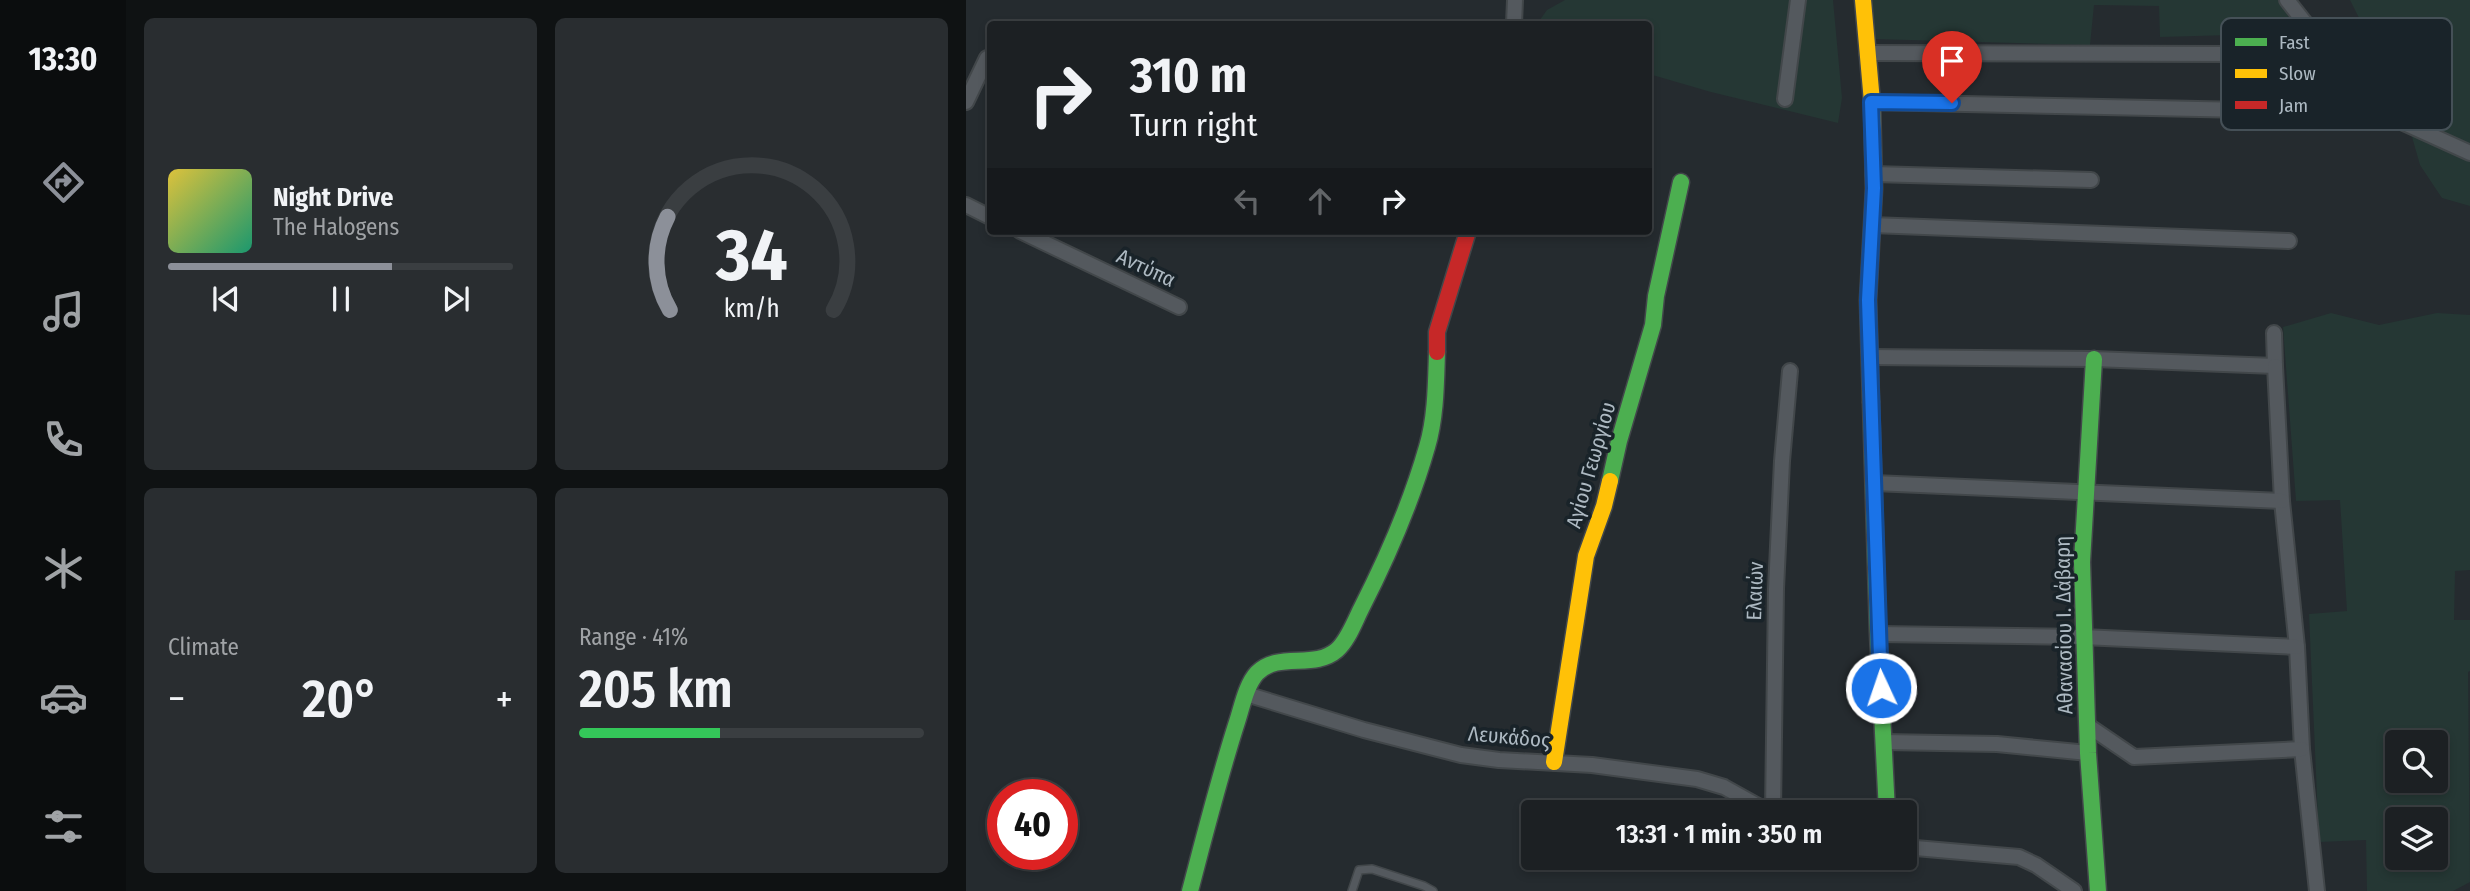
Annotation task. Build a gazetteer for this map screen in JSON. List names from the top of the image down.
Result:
{
  "streets": {
    "street": [
      "Αντύπα",
      "Αγίου Γεωργίου",
      "Ελαιών",
      "Αθανασίου Ι. Δάβαρη",
      "Λευκάδος"
    ]
  },
  "crossings": [
    ["Αγίου Γεωργίου", "Λευκάδος"]
  ],
  "legend": ["Fast", "Slow", "Jam"],
  "page": {
    "tabs": "13:30",
    "turn": ["310 m", "Turn right"],
    "song": ["Night Drive", "The Halogens"],
    "tile": [
      "Climate",
      ["Range · 41%", "205 km"]
    ],
    "heat": ["−", "20°", "+"],
    "limit": "40",
    "trip": "13:31 · 1 min · 350 m",
    "gauge": ["34", "km/h"]
  }
}
